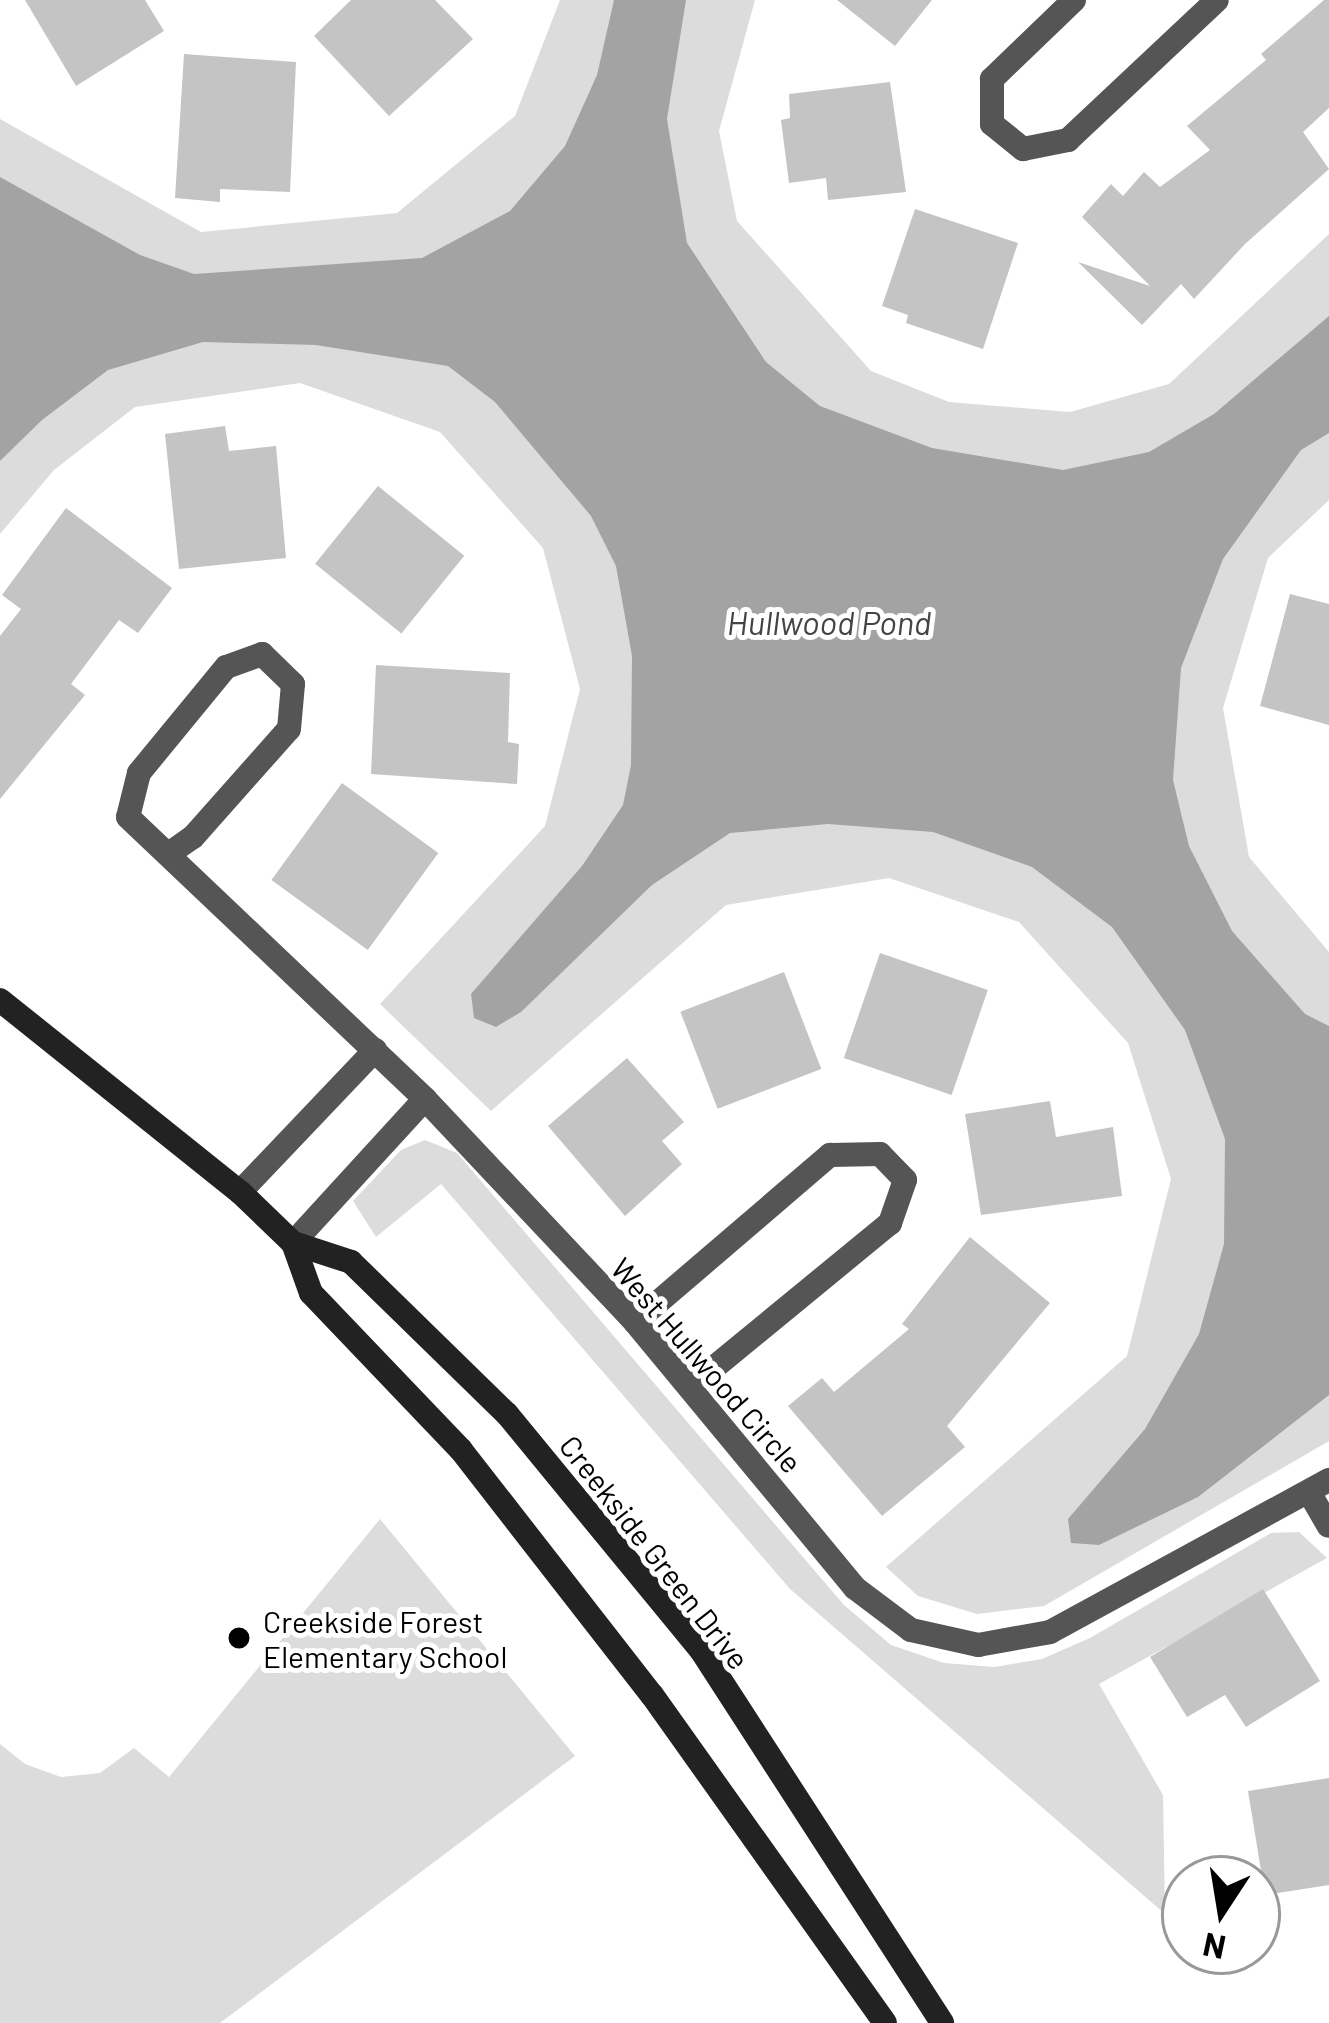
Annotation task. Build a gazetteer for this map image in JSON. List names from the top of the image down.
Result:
{
  "streets": {
    "main road": ["Creekside Green Drive"],
    "street": ["West Hullwood Circle"]
  },
  "water": ["Hullwood Pond"],
  "places": ["Creekside Forest Elementary School"],
  "north": "bottom"
}
